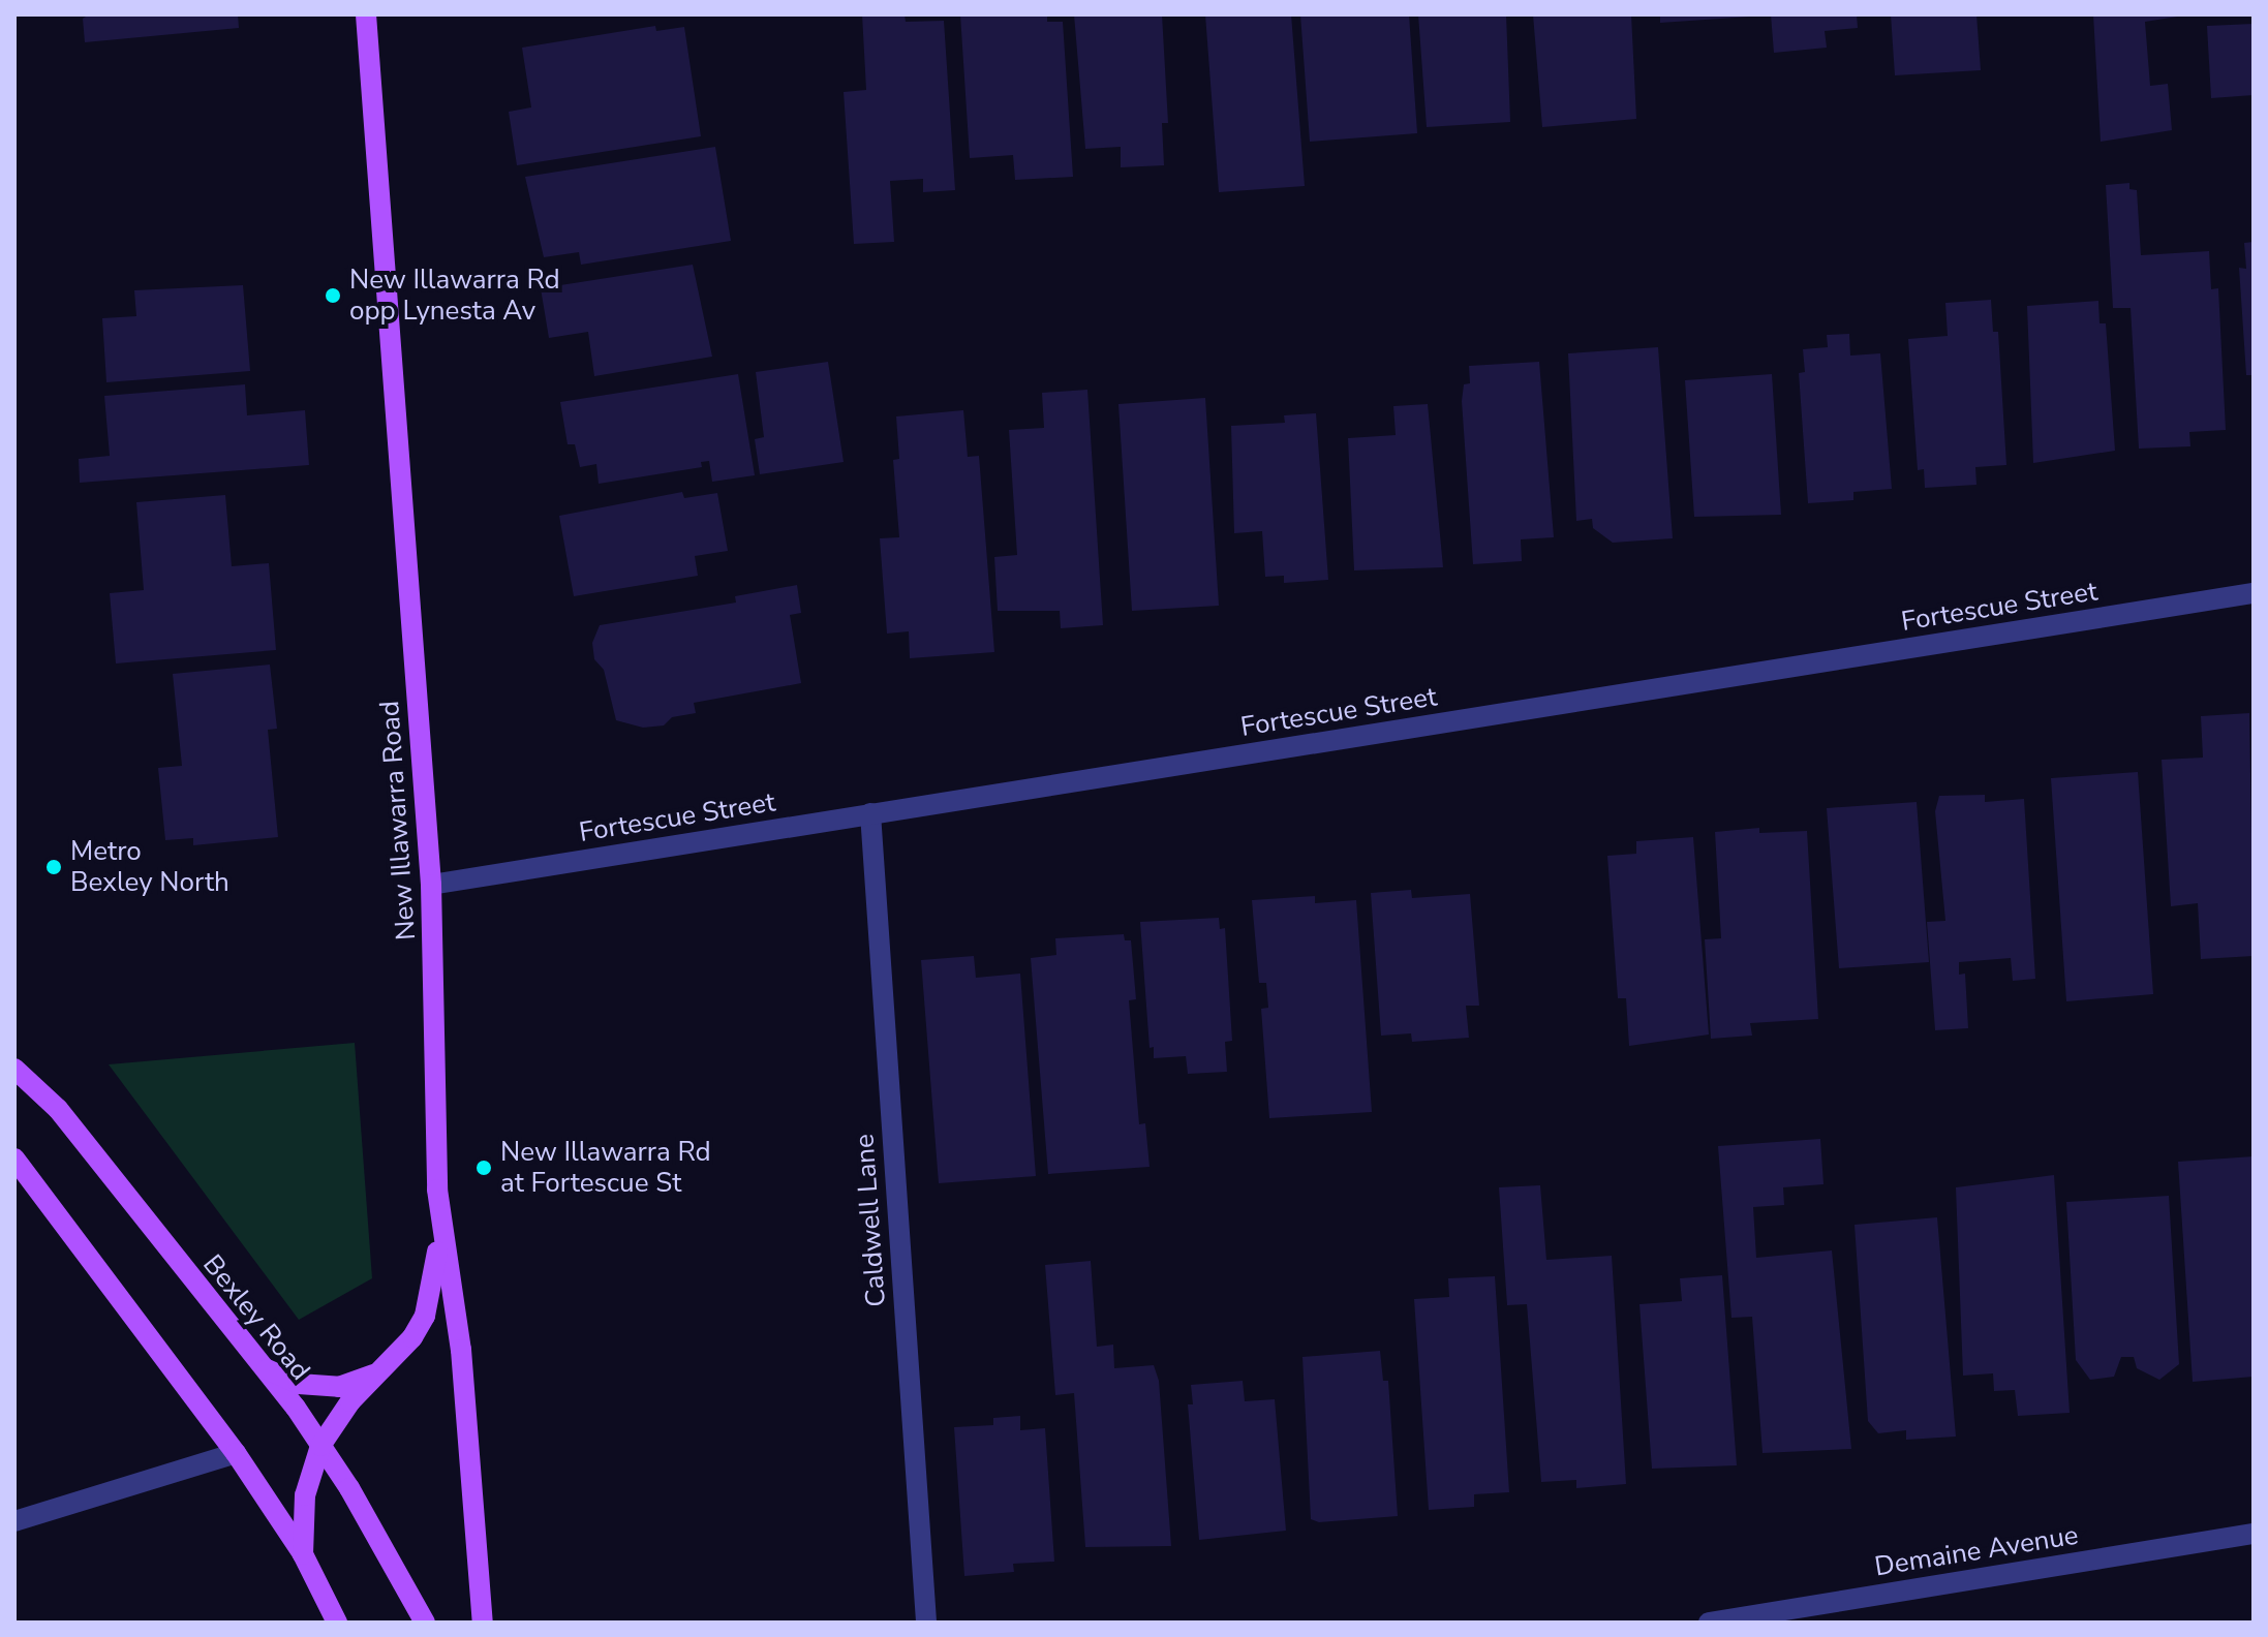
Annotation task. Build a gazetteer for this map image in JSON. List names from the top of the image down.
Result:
{
  "streets": {
    "main road": ["New Illawarra Road", "Bexley Road"],
    "street": ["Fortescue Street", "Caldwell Lane", "Demaine Avenue"]
  },
  "crossings": [
    ["Fortescue Street", "New Illawarra Road"],
    ["Fortescue Street", "Caldwell Lane"]
  ],
  "places": ["New Illawarra Rd opp Lynesta Av", "Metro Bexley North", "New Illawarra Rd at Fortescue St"]
}
